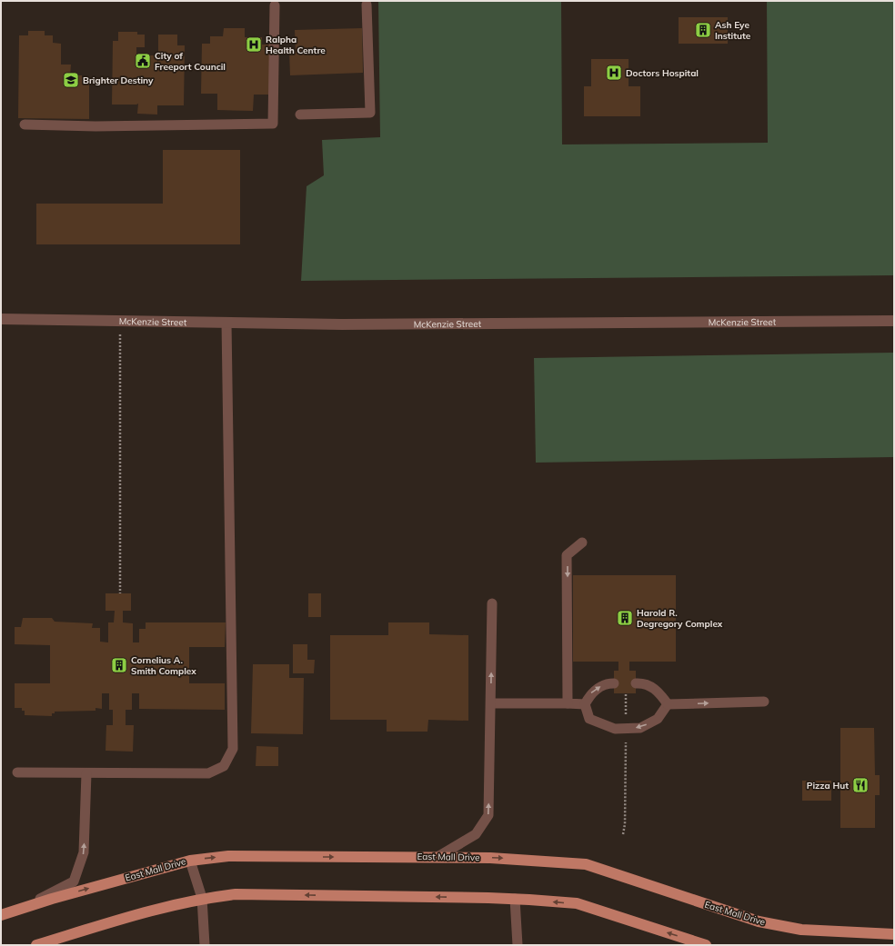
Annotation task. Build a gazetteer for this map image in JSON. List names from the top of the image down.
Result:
{
  "streets": {
    "main road": ["East Mall Drive"],
    "street": ["McKenzie Street"]
  },
  "places": {
    "building": ["Ash Eye Institute", "Harold R. Degregory Complex", "Cornelius A. Smith Complex"],
    "hospital": ["Ralpha Health Centre", "Doctors Hospital"],
    "public building": ["City of Freeport Council"],
    "school or university": ["Brighter Destiny"],
    "restaurant": ["Pizza Hut"]
  }
}
